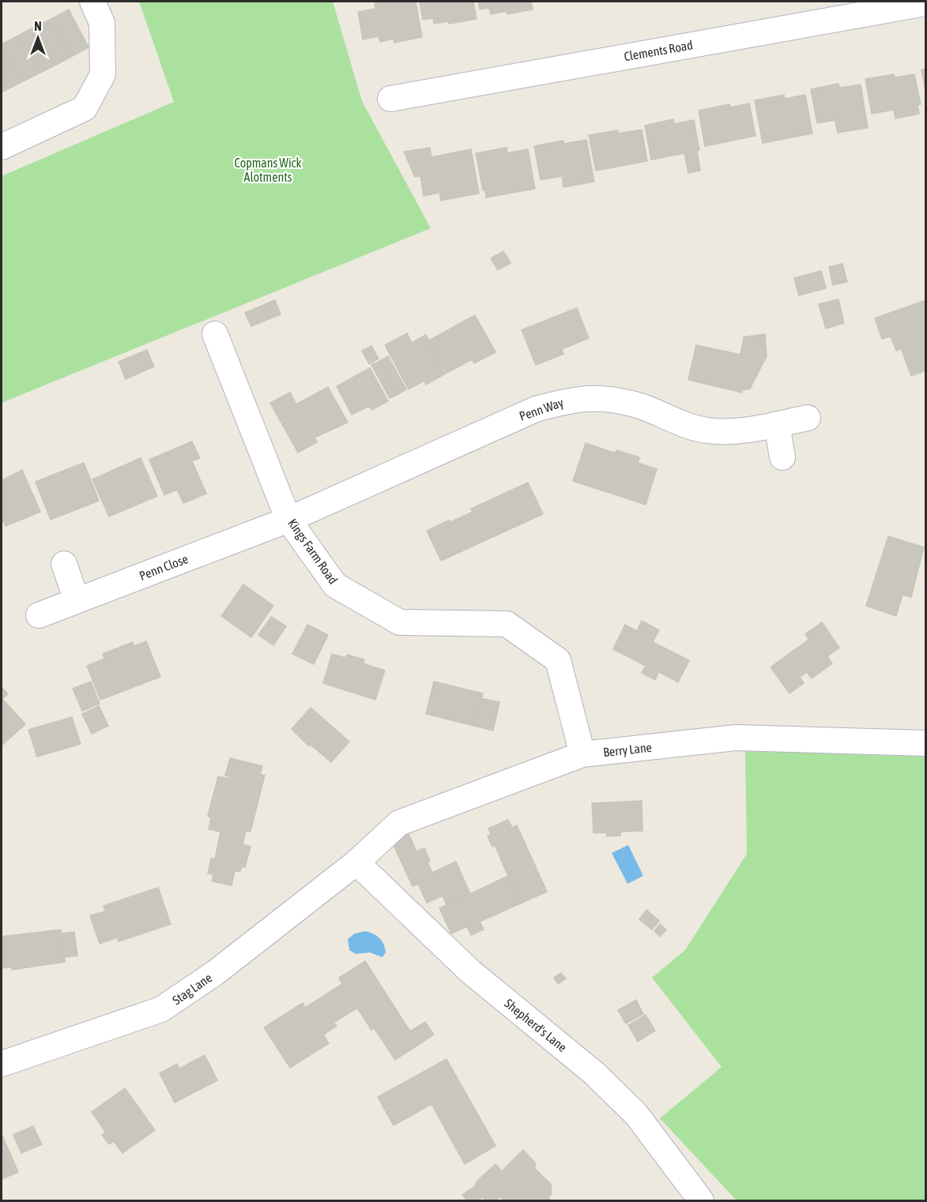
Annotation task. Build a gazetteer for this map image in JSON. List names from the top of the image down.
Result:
{
  "streets": {
    "street": [
      "Clements Road",
      "Penn Way",
      "Kings Farm Road",
      "Penn Close",
      "Berry Lane",
      "Stag Lane",
      "Shepherd's Lane"
    ]
  },
  "crossings": [
    ["Penn Way", "Kings Farm Road"],
    ["Penn Way", "Penn Close"],
    ["Kings Farm Road", "Penn Close"],
    ["Kings Farm Road", "Berry Lane"],
    ["Berry Lane", "Stag Lane"],
    ["Berry Lane", "Shepherd's Lane"],
    ["Stag Lane", "Shepherd's Lane"]
  ],
  "parks": ["Copmans Wick Alotments"],
  "north": "top"
}
